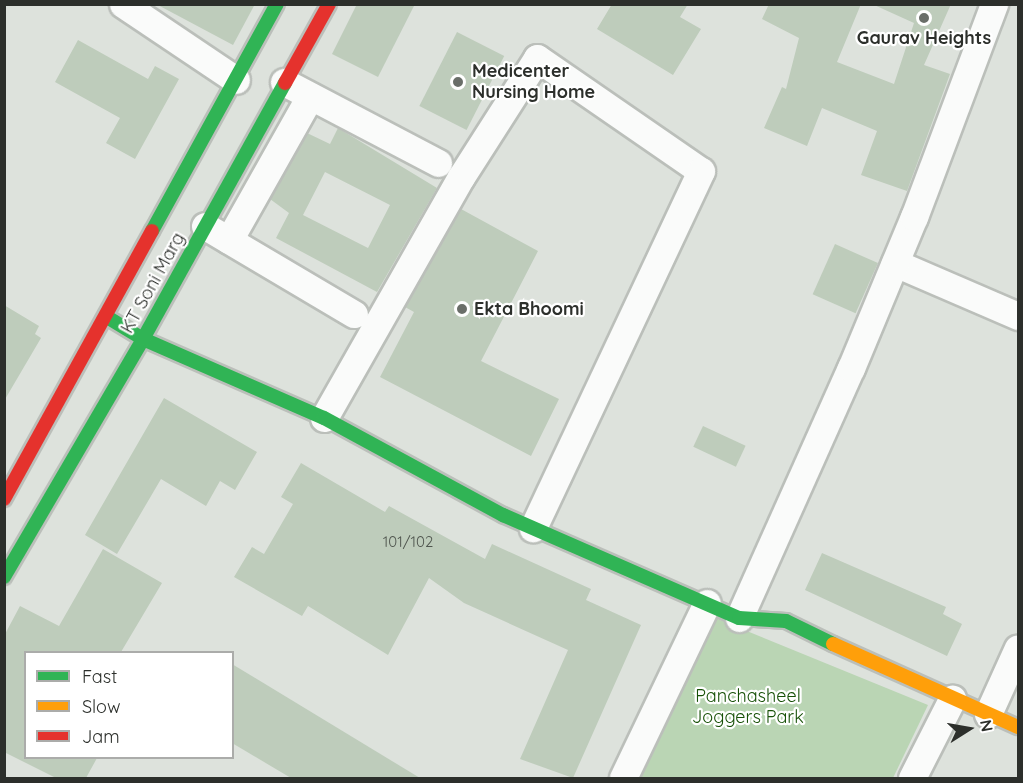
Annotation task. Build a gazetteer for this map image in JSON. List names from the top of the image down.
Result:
{
  "streets": {
    "street": ["KT Soni Marg"]
  },
  "parks": ["Panchasheel Joggers Park"],
  "places": ["Gaurav Heights", "Medicenter Nursing Home", "Ekta Bhoomi"],
  "house_numbers": ["101/102"],
  "legend": ["Fast", "Slow", "Jam"],
  "north": "right"
}
